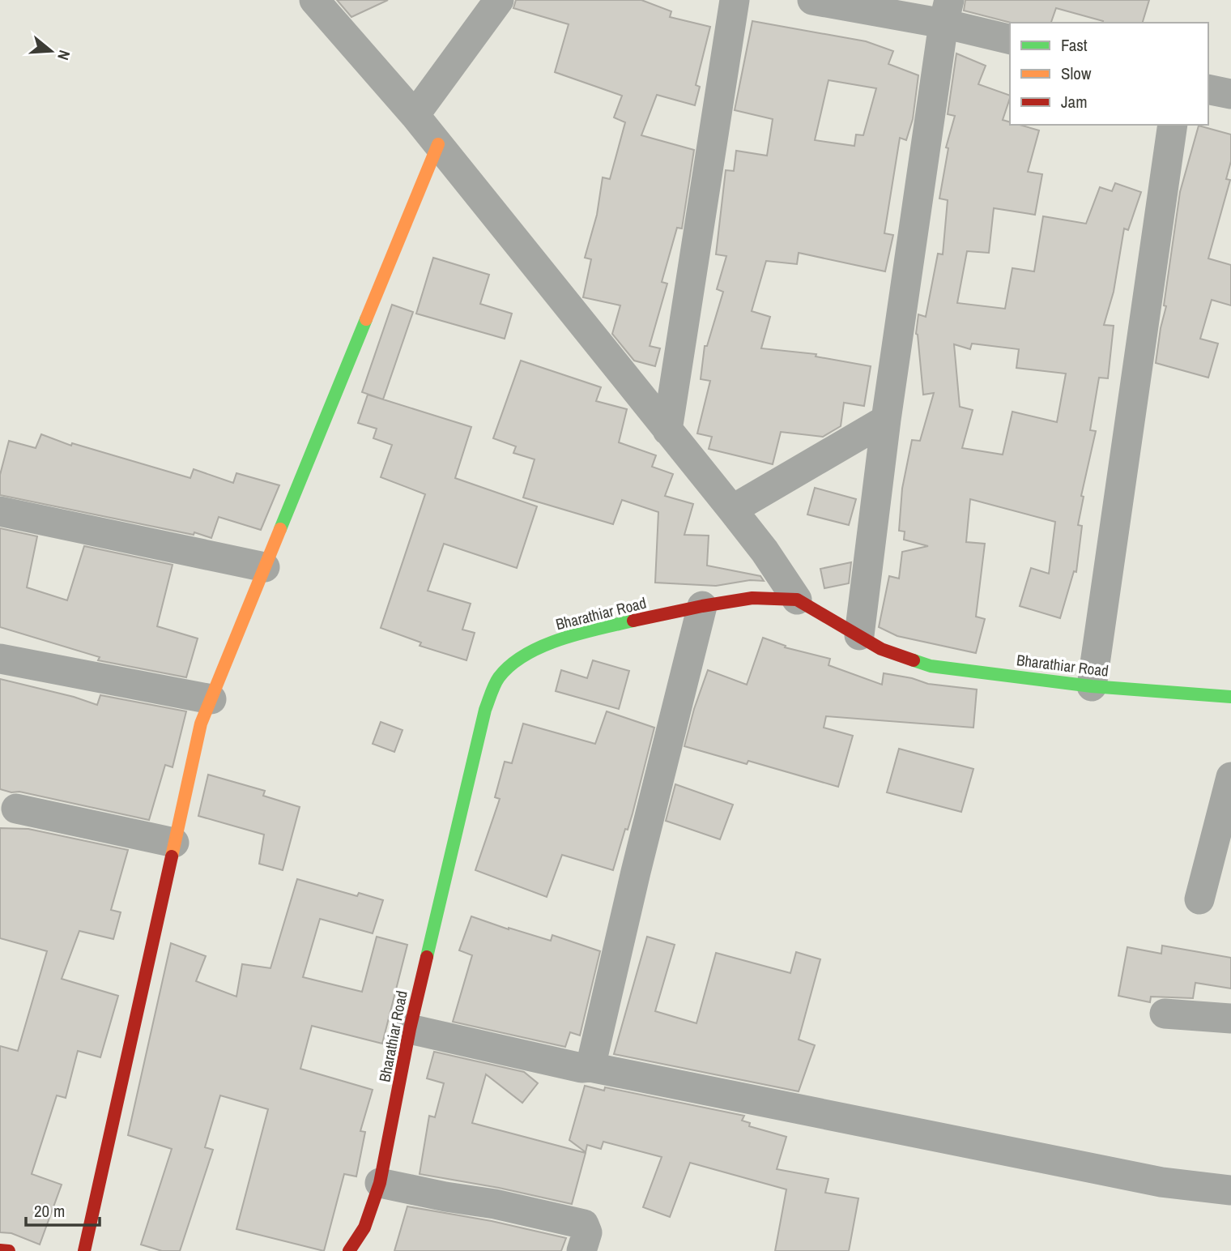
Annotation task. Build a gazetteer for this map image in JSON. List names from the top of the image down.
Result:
{
  "streets": {
    "main road": ["Bharathiar Road"]
  },
  "legend": ["Fast", "Slow", "Jam"],
  "scale_bar": "20 m",
  "north": "right"
}
